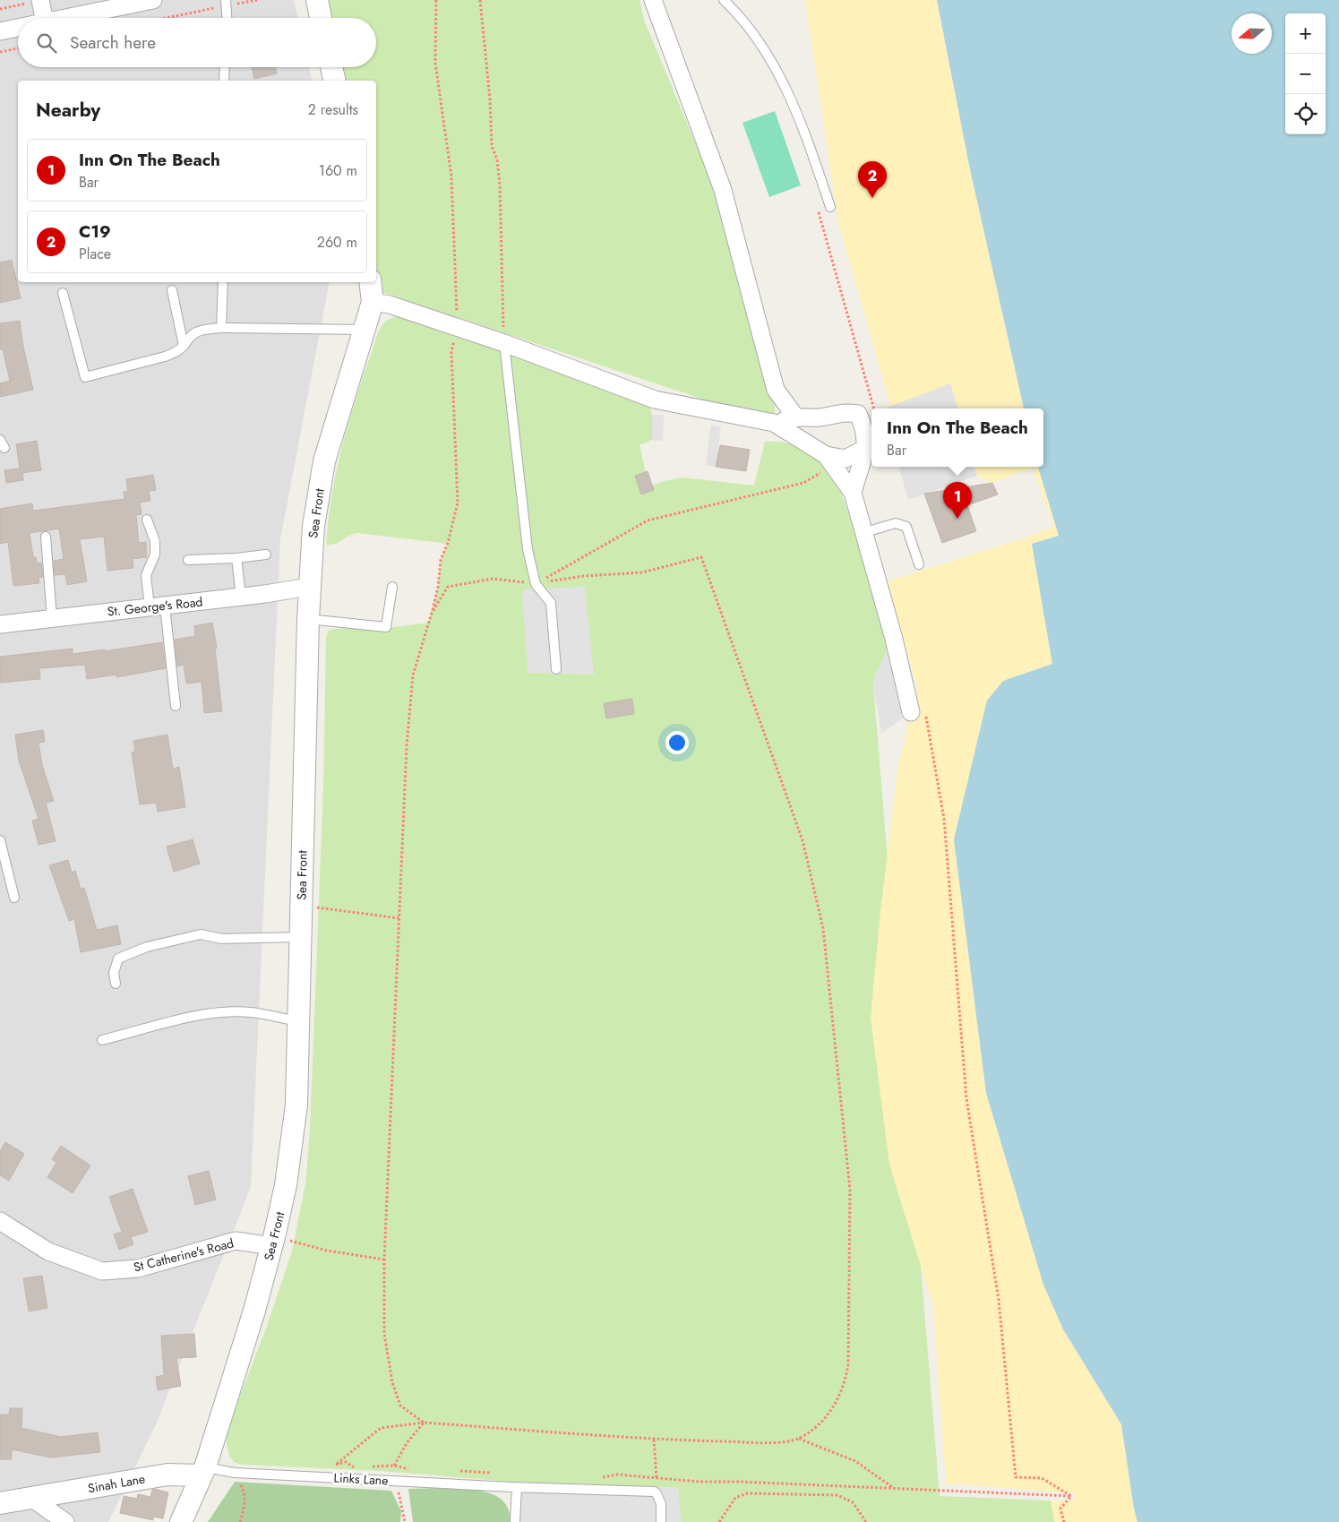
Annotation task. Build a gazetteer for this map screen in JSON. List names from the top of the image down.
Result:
{
  "streets": {
    "street": [
      "Sea Front",
      "St. George's Road",
      "St Catherine's Road",
      "Sinah Lane"
    ],
    "lane": ["Links Lane"]
  },
  "crossings": [
    ["Sea Front", "St. George's Road"],
    ["Sea Front", "St Catherine's Road"],
    ["Sea Front", "Links Lane"],
    ["Sea Front", "Sinah Lane"],
    ["Links Lane", "Sinah Lane"]
  ],
  "north": "left",
  "page": {
    "map_buttons": ["+", "−"],
    "search": "Search here",
    "heading": ["Nearby", "2 results"],
    "list": [
      {
        "mark": "1",
        "name": "Inn On The Beach",
        "note": "Bar",
        "value": "160 m"
      },
      {
        "mark": "2",
        "name": "C19",
        "note": "Place",
        "value": "260 m"
      }
    ],
    "pins": ["2", "1"],
    "popup": ["Inn On The Beach", "Bar"]
  }
}
